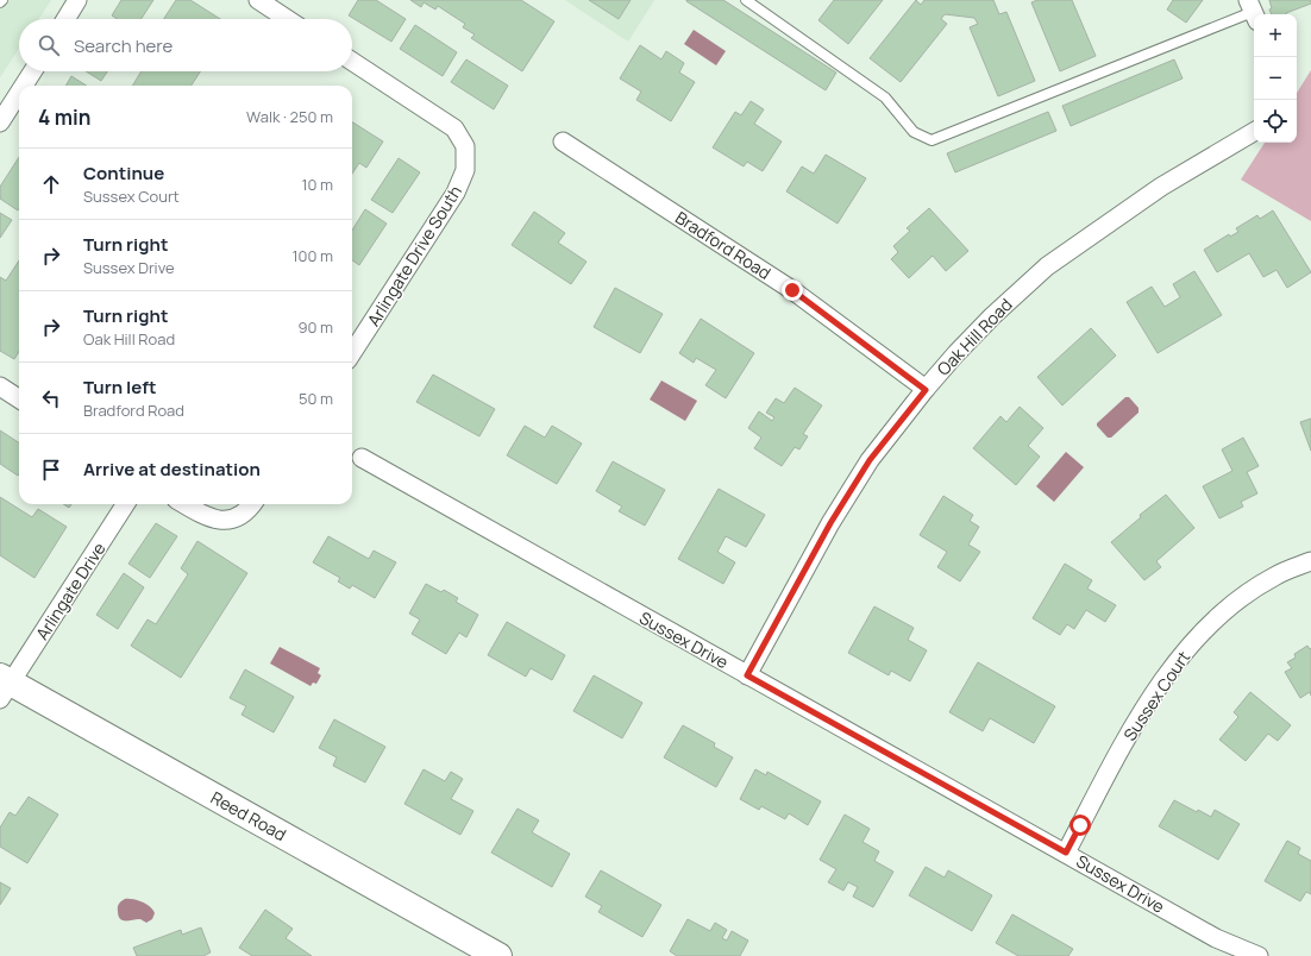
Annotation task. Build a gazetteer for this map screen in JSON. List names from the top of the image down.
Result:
{
  "streets": {
    "main road": ["Reed Road"],
    "street": [
      "Bradford Road",
      "Arlingate Drive South",
      "Oak Hill Road",
      "Arlingate Drive",
      "Sussex Drive",
      "Sussex Court"
    ]
  },
  "crossings": [
    ["Bradford Road", "Oak Hill Road"],
    ["Oak Hill Road", "Sussex Drive"],
    ["Arlingate Drive", "Reed Road"],
    ["Sussex Drive", "Sussex Court"]
  ],
  "page": {
    "map_buttons": ["+", "−"],
    "search": "Search here",
    "heading": ["4 min", "Walk · 250 m"],
    "list": [
      ["Continue", "Sussex Court", "10 m"],
      ["Turn right", "Sussex Drive", "100 m"],
      ["Turn right", "Oak Hill Road", "90 m"],
      ["Turn left", "Bradford Road", "50 m"],
      "Arrive at destination"
    ]
  }
}
